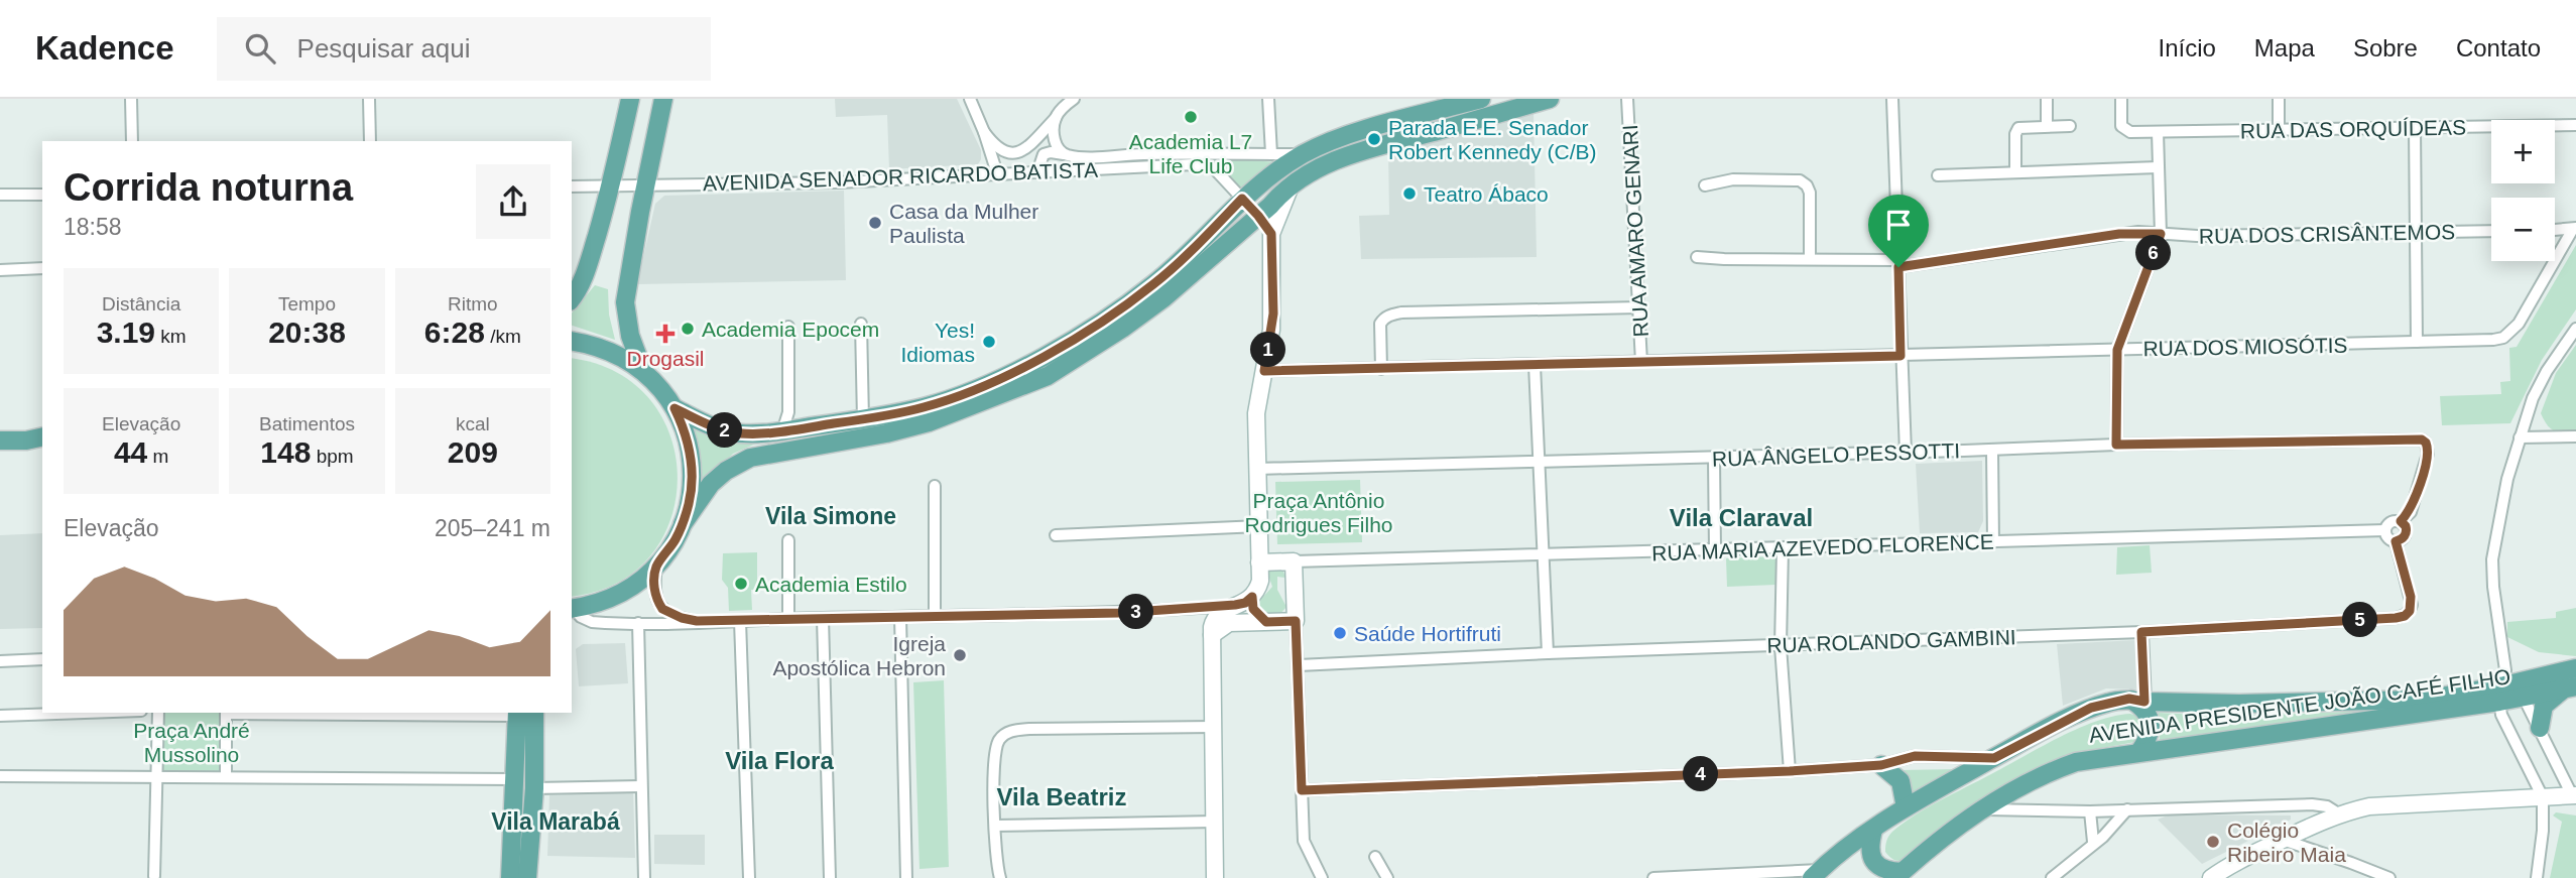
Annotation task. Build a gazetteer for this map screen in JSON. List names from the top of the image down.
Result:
{
  "streets": {
    "main road": ["AVENIDA PRESIDENTE JOÃO CAFÉ FILHO"],
    "street": [
      "RUA DAS ORQUÍDEAS",
      "AVENIDA SENADOR RICARDO BATISTA",
      "RUA AMARO GENARI",
      "RUA DOS CRISÂNTEMOS",
      "RUA DOS MIOSÓTIS",
      "RUA ÂNGELO PESSOTTI",
      "RUA MARIA AZEVEDO FLORENCE",
      "RUA ROLANDO GAMBINI"
    ]
  },
  "crossings": [
    ["RUA AMARO GENARI", "RUA DOS MIOSÓTIS"],
    ["RUA ÂNGELO PESSOTTI", "RUA MARIA AZEVEDO FLORENCE"],
    ["RUA ÂNGELO PESSOTTI", "RUA ROLANDO GAMBINI"],
    ["RUA MARIA AZEVEDO FLORENCE", "RUA ROLANDO GAMBINI"]
  ],
  "districts": [
    "Vila Simone",
    "Vila Claraval",
    "Vila Flora",
    "Vila Beatriz",
    "Vila Marabá"
  ],
  "parks": ["Praça Antônio Rodrigues Filho", "Praça André Mussolino"],
  "places": {
    "other": [
      "Academia L7 Life Club",
      "Parada E.E. Senador Robert Kennedy (C/B)",
      "Teatro Ábaco",
      "Casa da Mulher Paulista",
      "Academia Epocem",
      "Yes! Idiomas",
      "Academia Estilo",
      "Saúde Hortifruti",
      "Igreja Apostólica Hebron",
      "Colégio Ribeiro Maia"
    ],
    "health": ["Drogasil"]
  },
  "page": {
    "header": "Kadence",
    "search": "Pesquisar aqui",
    "nav": [
      "Início",
      "Mapa",
      "Sobre",
      "Contato"
    ],
    "map_buttons": ["+", "−"],
    "heading": ["Corrida noturna", "18:58"],
    "pins": [
      "6",
      "1",
      "2",
      "3",
      "5",
      "4"
    ],
    "stats": [
      ["Distância", "3.19 km"],
      ["Tempo", "20:38"],
      ["Ritmo", "6:28 /km"],
      ["Elevação", "44 m"],
      ["Batimentos", "148 bpm"],
      ["kcal", "209"]
    ],
    "chart": ["Elevação", "205–241 m"]
  }
}
